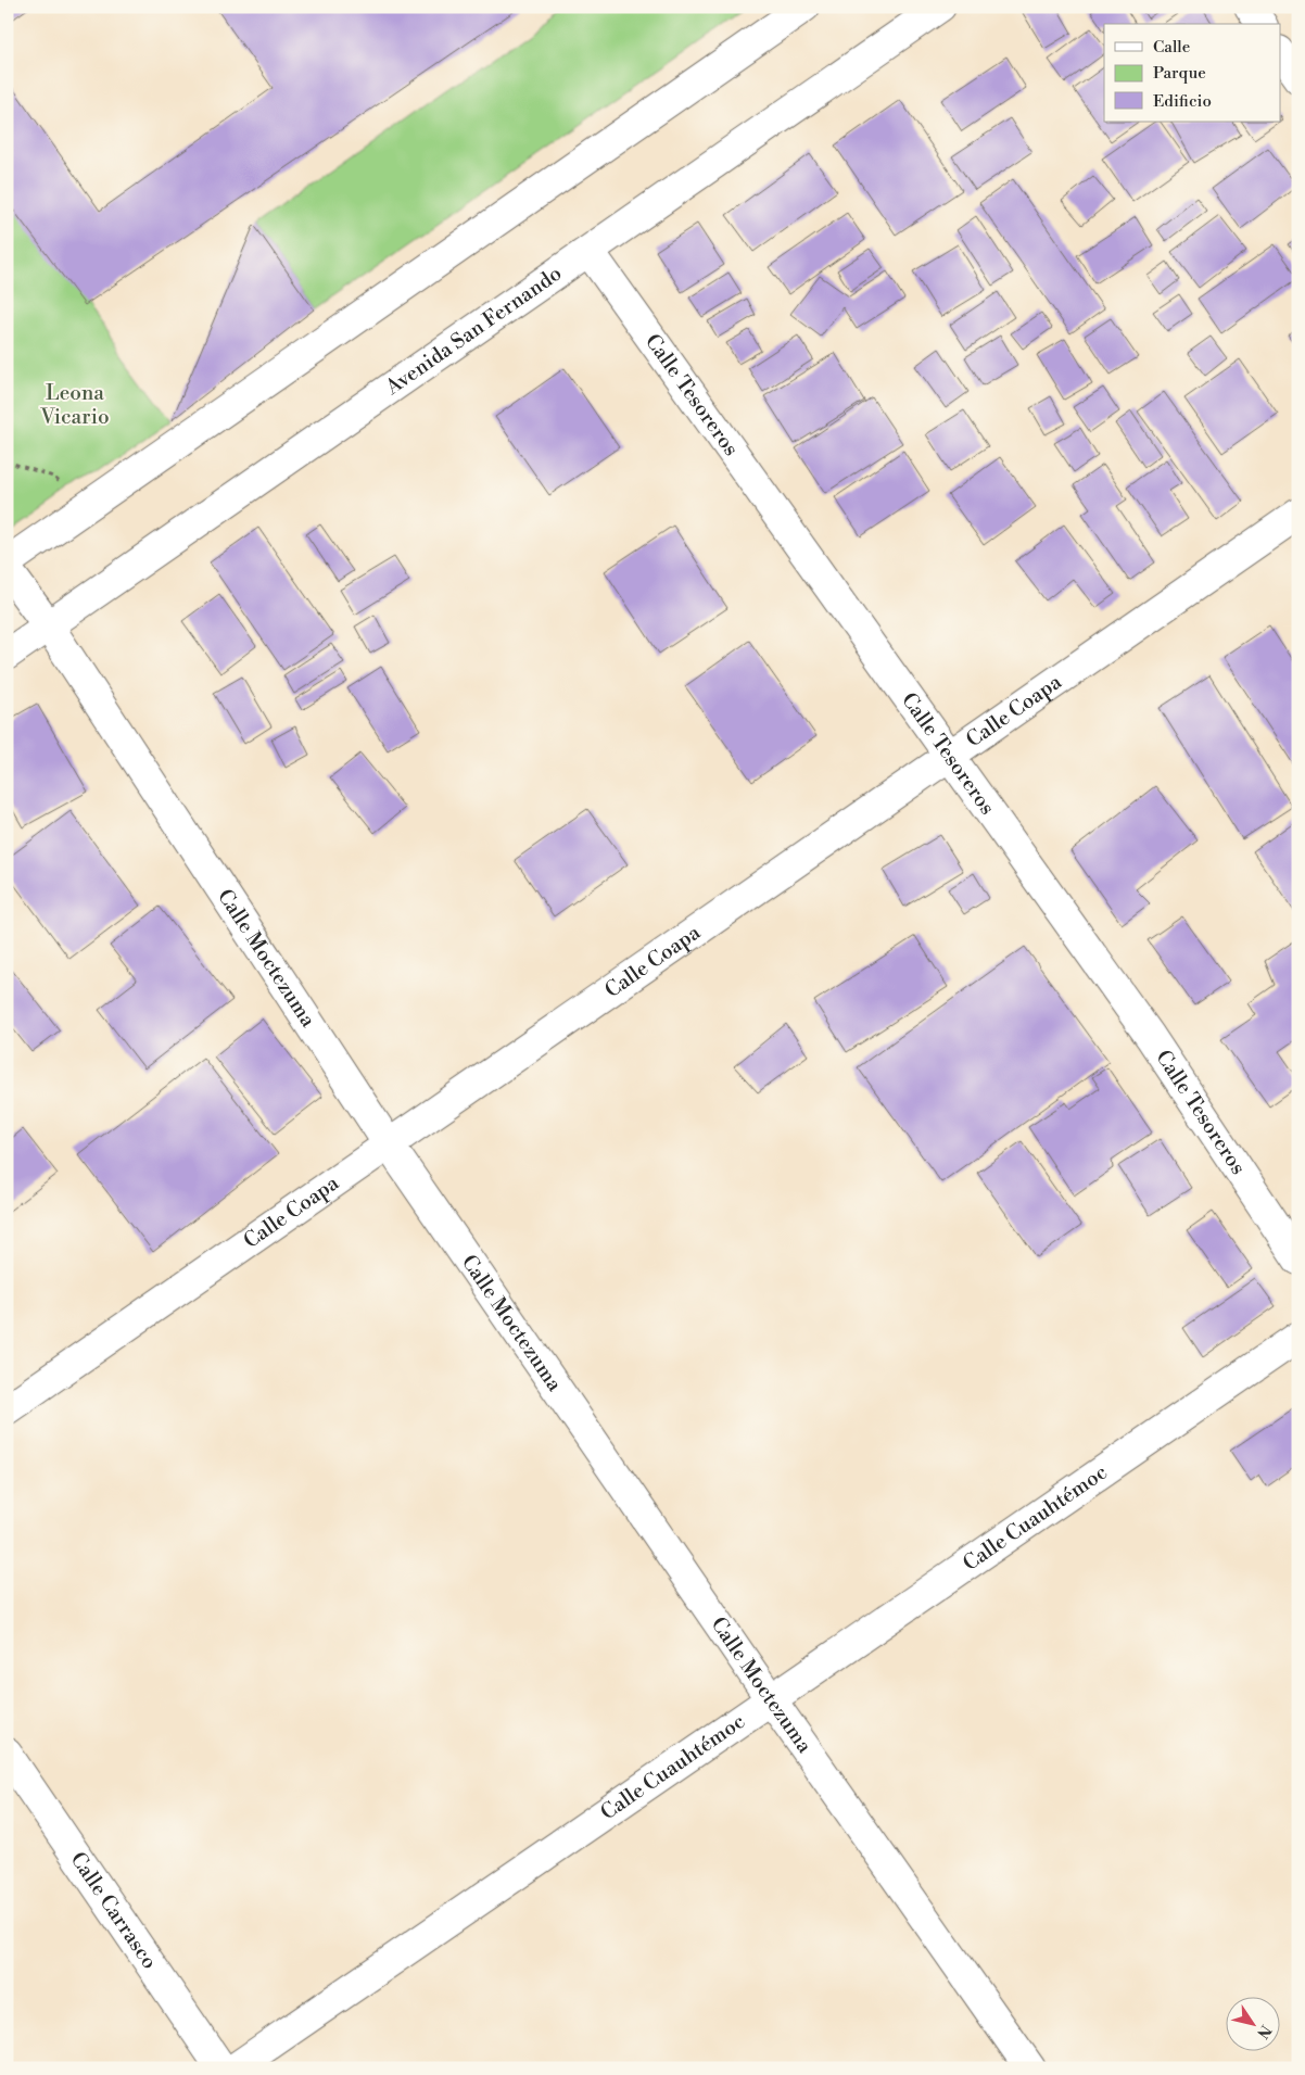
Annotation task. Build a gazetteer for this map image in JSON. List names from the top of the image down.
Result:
{
  "streets": {
    "street": [
      "Avenida San Fernando",
      "Calle Tesoreros",
      "Calle Coapa",
      "Calle Moctezuma",
      "Calle Cuauhtémoc",
      "Calle Carrasco"
    ]
  },
  "crossings": [
    ["Avenida San Fernando", "Calle Tesoreros"],
    ["Avenida San Fernando", "Calle Moctezuma"],
    ["Calle Tesoreros", "Calle Coapa"],
    ["Calle Coapa", "Calle Moctezuma"],
    ["Calle Moctezuma", "Calle Cuauhtémoc"]
  ],
  "parks": ["Leona Vicario"],
  "legend": ["Calle", "Parque", "Edificio"],
  "north": "bottom right"
}
